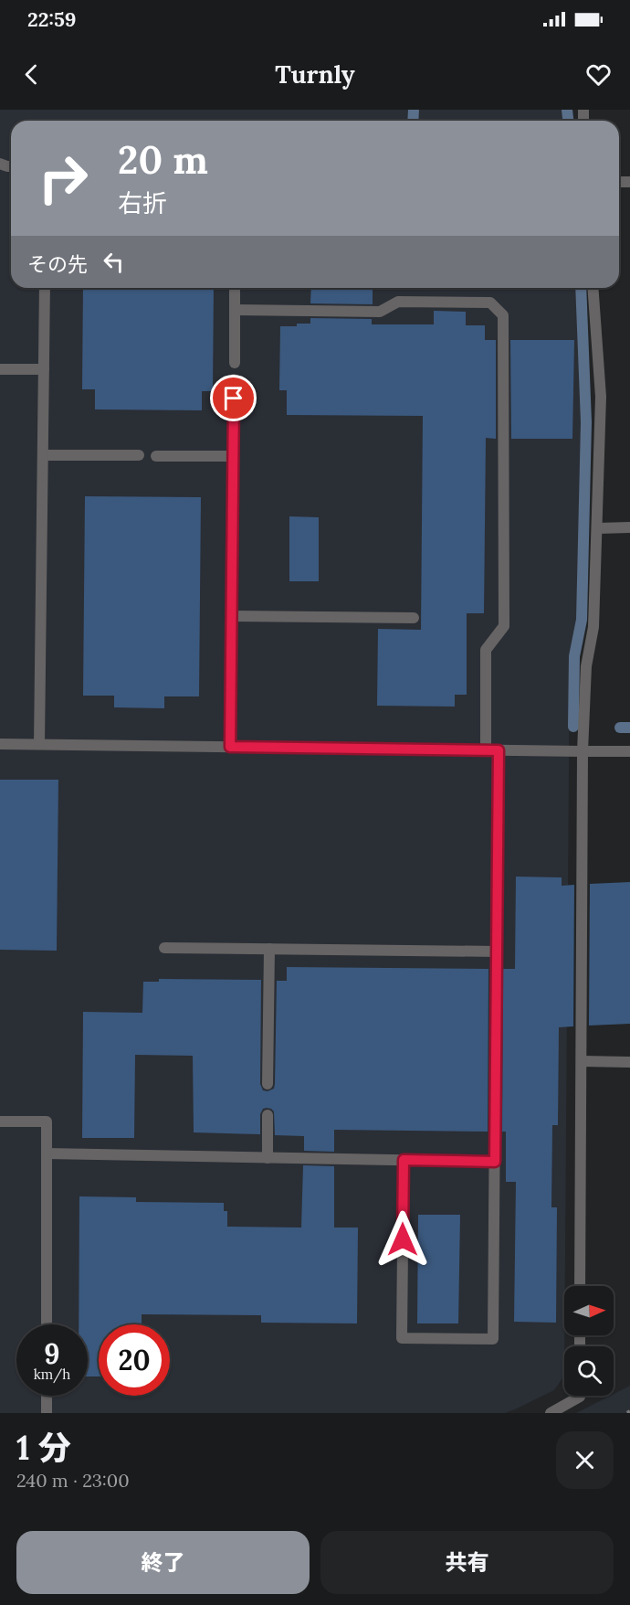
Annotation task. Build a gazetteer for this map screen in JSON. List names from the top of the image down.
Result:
{
  "north": "right",
  "page": {
    "status": "22:59",
    "header": "Turnly",
    "turn": ["20 m", "右折"],
    "then": "その先",
    "speed": "9 km/h",
    "limit": "20",
    "heading": ["1 分", "240 m · 23:00"],
    "buttons": ["終了", "共有"]
  }
}
